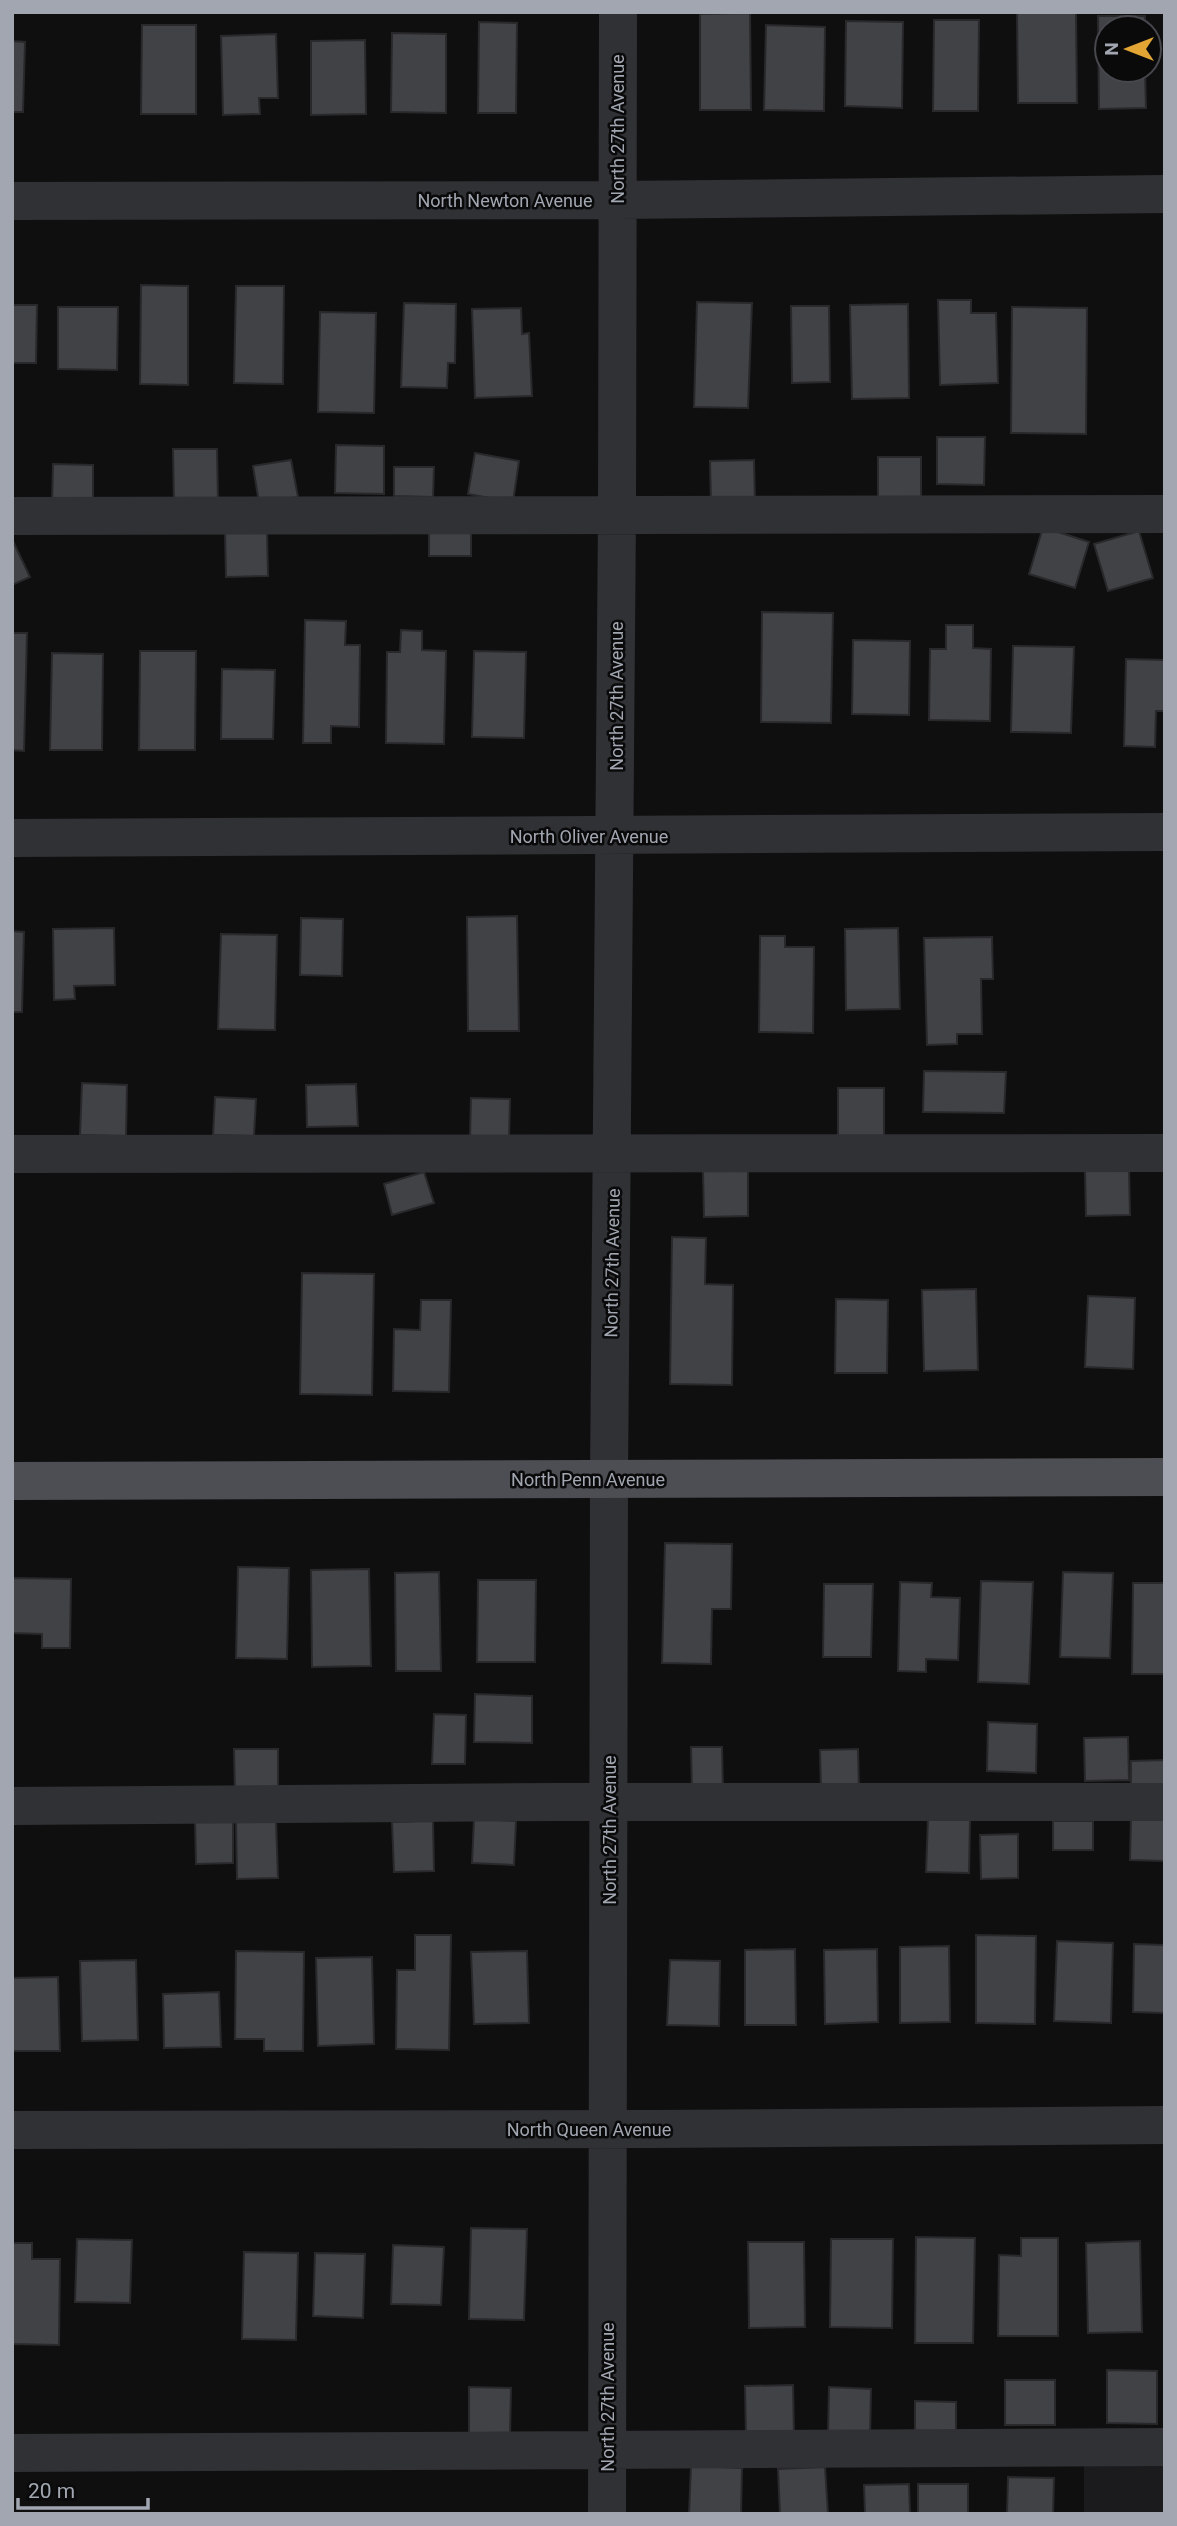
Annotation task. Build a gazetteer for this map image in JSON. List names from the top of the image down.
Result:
{
  "streets": {
    "main road": ["North Penn Avenue"],
    "street": [
      "North 27th Avenue",
      "North Newton Avenue",
      "North Oliver Avenue",
      "North Queen Avenue"
    ]
  },
  "crossings": [
    ["North 27th Avenue", "North Newton Avenue"],
    ["North 27th Avenue", "North Oliver Avenue"],
    ["North 27th Avenue", "North Penn Avenue"],
    ["North 27th Avenue", "North Queen Avenue"]
  ],
  "scale_bar": "20 m",
  "north": "left"
}
